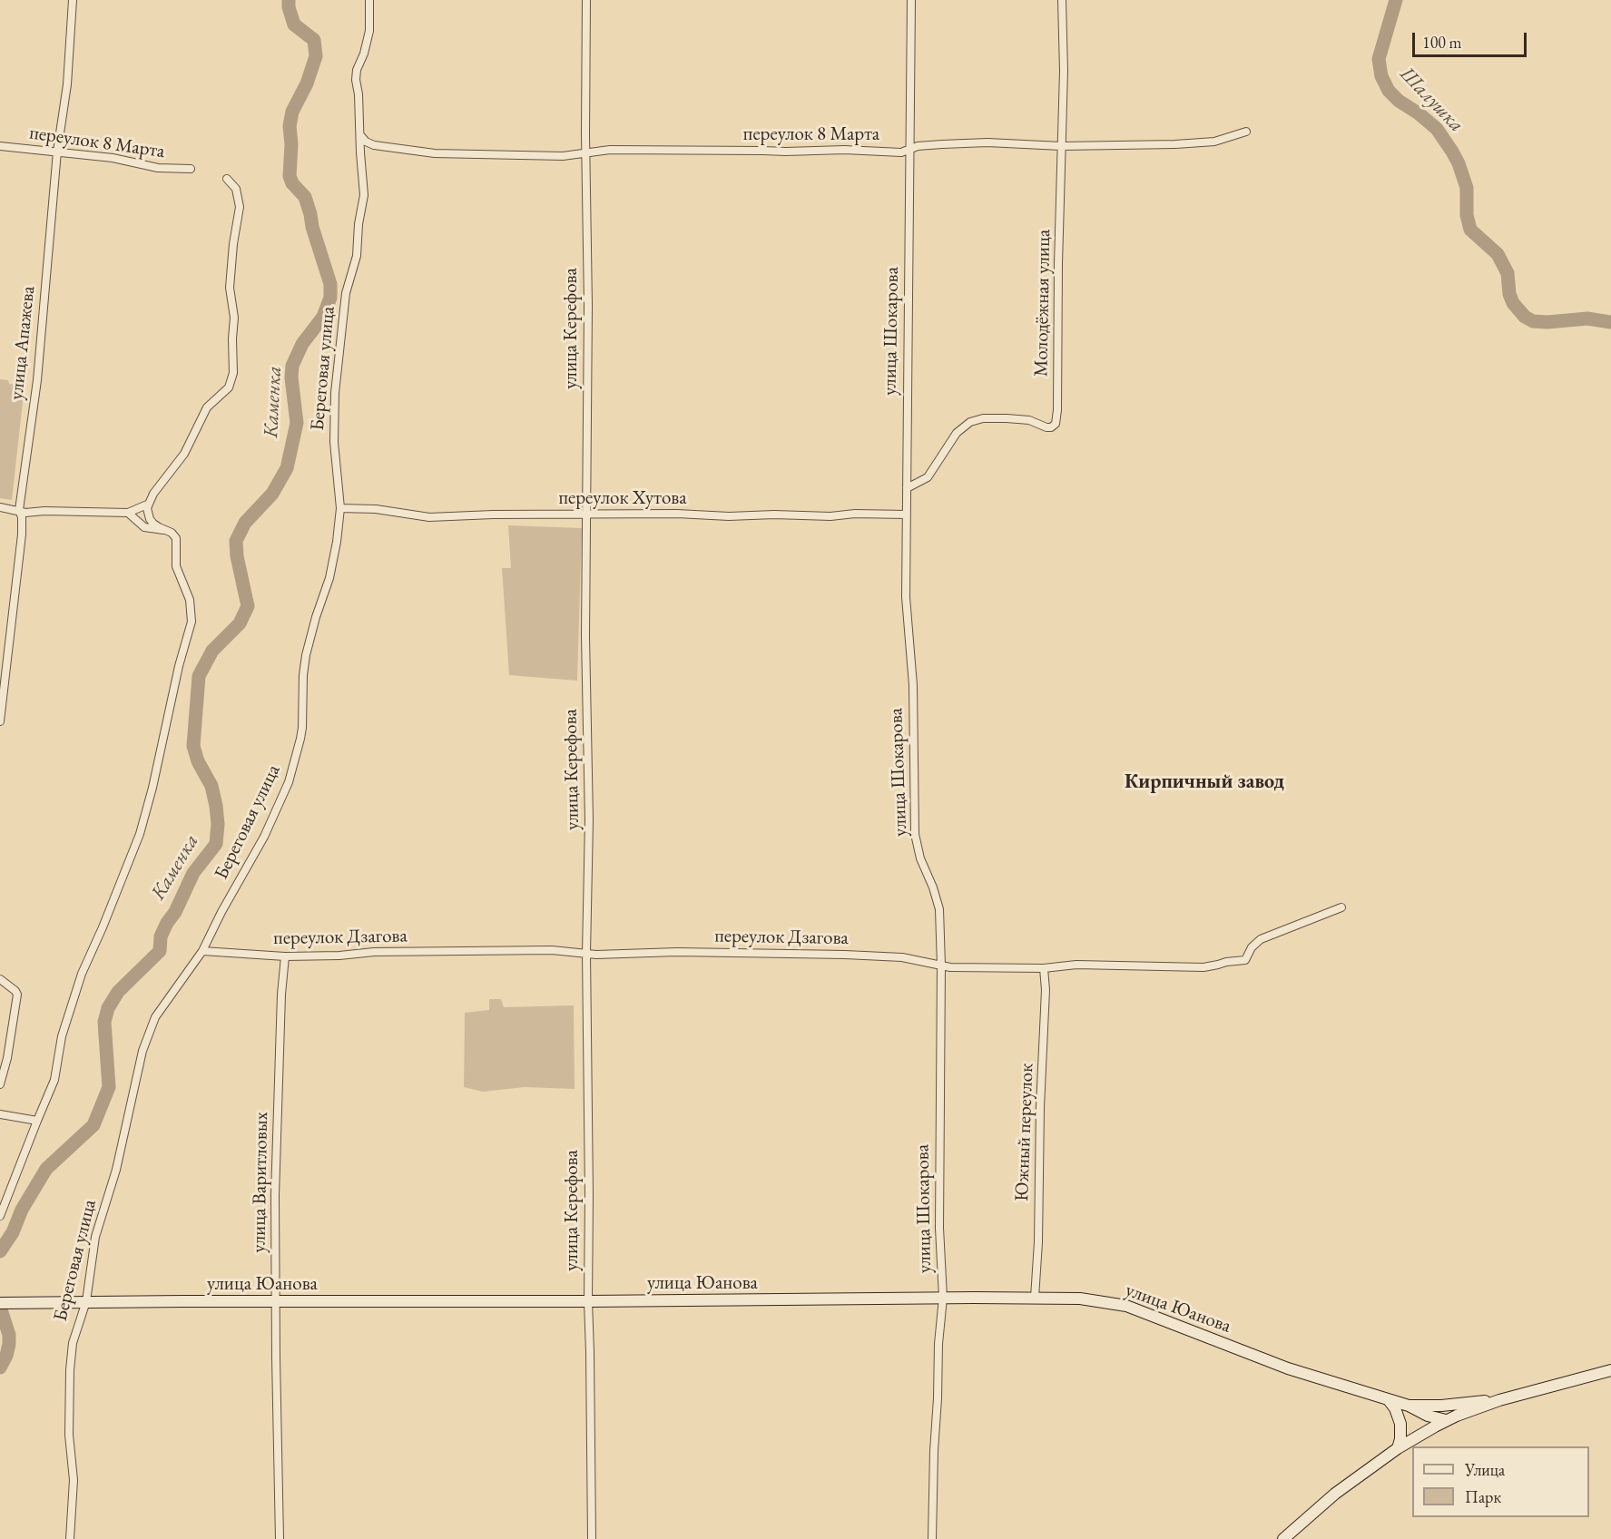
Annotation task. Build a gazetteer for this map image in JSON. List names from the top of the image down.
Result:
{
  "streets": {
    "street": [
      "переулок 8 Марта",
      "Молодёжная улица",
      "улица Керефова",
      "улица Шокарова",
      "улица Апажева",
      "Береговая улица",
      "переулок Хутова",
      "переулок Дзагова",
      "Южный переулок",
      "улица Варитловых",
      "улица Юанова"
    ]
  },
  "crossings": [
    ["переулок 8 Марта", "Молодёжная улица"],
    ["переулок 8 Марта", "улица Керефова"],
    ["переулок 8 Марта", "улица Шокарова"],
    ["переулок 8 Марта", "улица Апажева"],
    ["Молодёжная улица", "улица Шокарова"],
    ["улица Керефова", "переулок Хутова"],
    ["улица Керефова", "переулок Дзагова"],
    ["улица Керефова", "улица Юанова"],
    ["улица Шокарова", "переулок Хутова"],
    ["улица Шокарова", "переулок Дзагова"],
    ["улица Шокарова", "улица Юанова"],
    ["Береговая улица", "переулок Хутова"],
    ["Береговая улица", "переулок Дзагова"],
    ["Береговая улица", "улица Юанова"],
    ["переулок Дзагова", "Южный переулок"],
    ["переулок Дзагова", "улица Варитловых"],
    ["Южный переулок", "улица Юанова"],
    ["улица Варитловых", "улица Юанова"]
  ],
  "districts": ["Кирпичный завод"],
  "water": ["Шалушка", "Каменка"],
  "legend": ["Улица", "Парк"],
  "scale_bar": "100 m"
}
